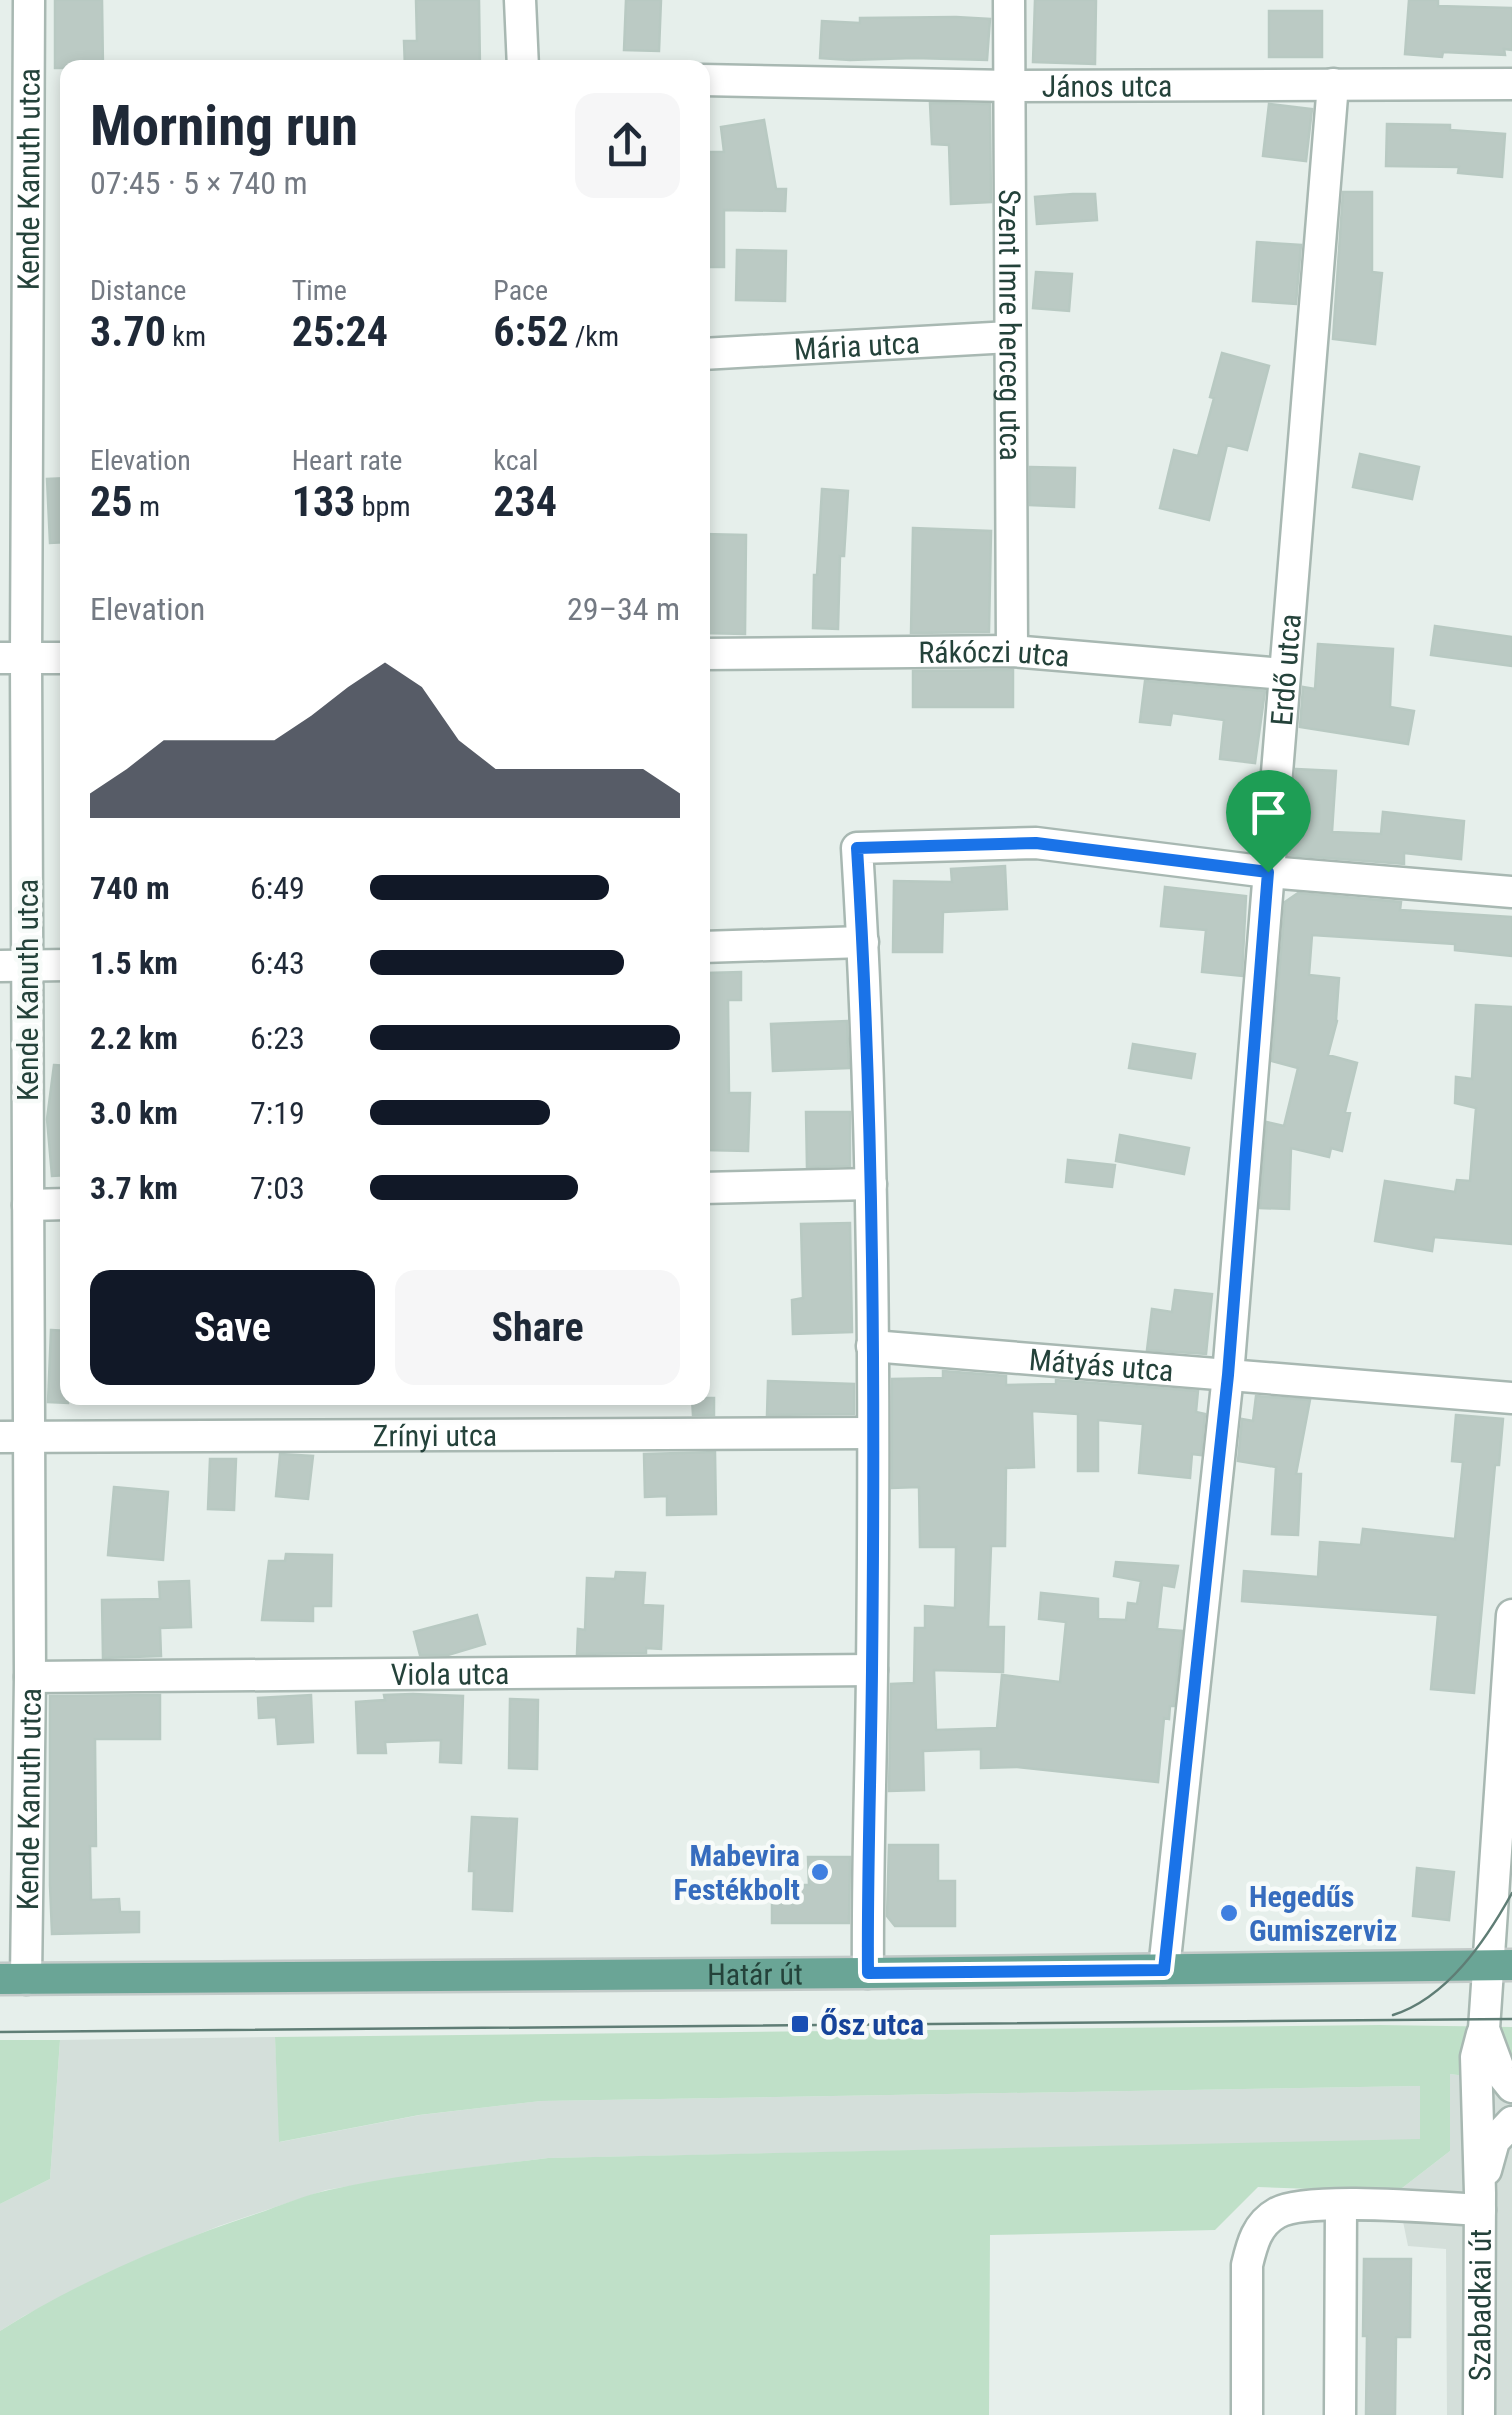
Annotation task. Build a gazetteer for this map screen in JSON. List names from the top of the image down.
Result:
{
  "streets": {
    "main road": ["Határ út"],
    "street": [
      "János utca",
      "Kende Kanuth utca",
      "Szent Imre herceg utca",
      "Mária utca",
      "Rákóczi utca",
      "Erdő utca",
      "Mátyás utca",
      "Zrínyi utca",
      "Viola utca",
      "Szabadkai út"
    ]
  },
  "crossings": [
    ["János utca", "Szent Imre herceg utca"],
    ["János utca", "Erdő utca"],
    ["Kende Kanuth utca", "Zrínyi utca"],
    ["Kende Kanuth utca", "Viola utca"],
    ["Kende Kanuth utca", "Határ út"],
    ["Szent Imre herceg utca", "Mária utca"],
    ["Szent Imre herceg utca", "Rákóczi utca"],
    ["Rákóczi utca", "Erdő utca"],
    ["Erdő utca", "Mátyás utca"],
    ["Erdő utca", "Határ út"],
    ["Határ út", "Szabadkai út"]
  ],
  "places": {
    "other": ["Mabevira Festékbolt", "Hegedűs Gumiszerviz"],
    "transit": ["Ősz utca"]
  },
  "page": {
    "heading": ["Morning run", "07:45 · 5 × 740 m"],
    "stats": [
      ["Distance", "3.70 km"],
      ["Time", "25:24"],
      ["Pace", "6:52 /km"],
      ["Elevation", "25 m"],
      ["Heart rate", "133 bpm"],
      ["kcal", "234"]
    ],
    "chart": ["Elevation", "29–34 m"],
    "list": [
      {
        "name": "740 m",
        "note": "6:49"
      },
      {
        "name": "1.5 km",
        "note": "6:43"
      },
      {
        "name": "2.2 km",
        "note": "6:23"
      },
      {
        "name": "3.0 km",
        "note": "7:19"
      },
      {
        "name": "3.7 km",
        "note": "7:03"
      }
    ],
    "buttons": ["Save", "Share"]
  }
}
